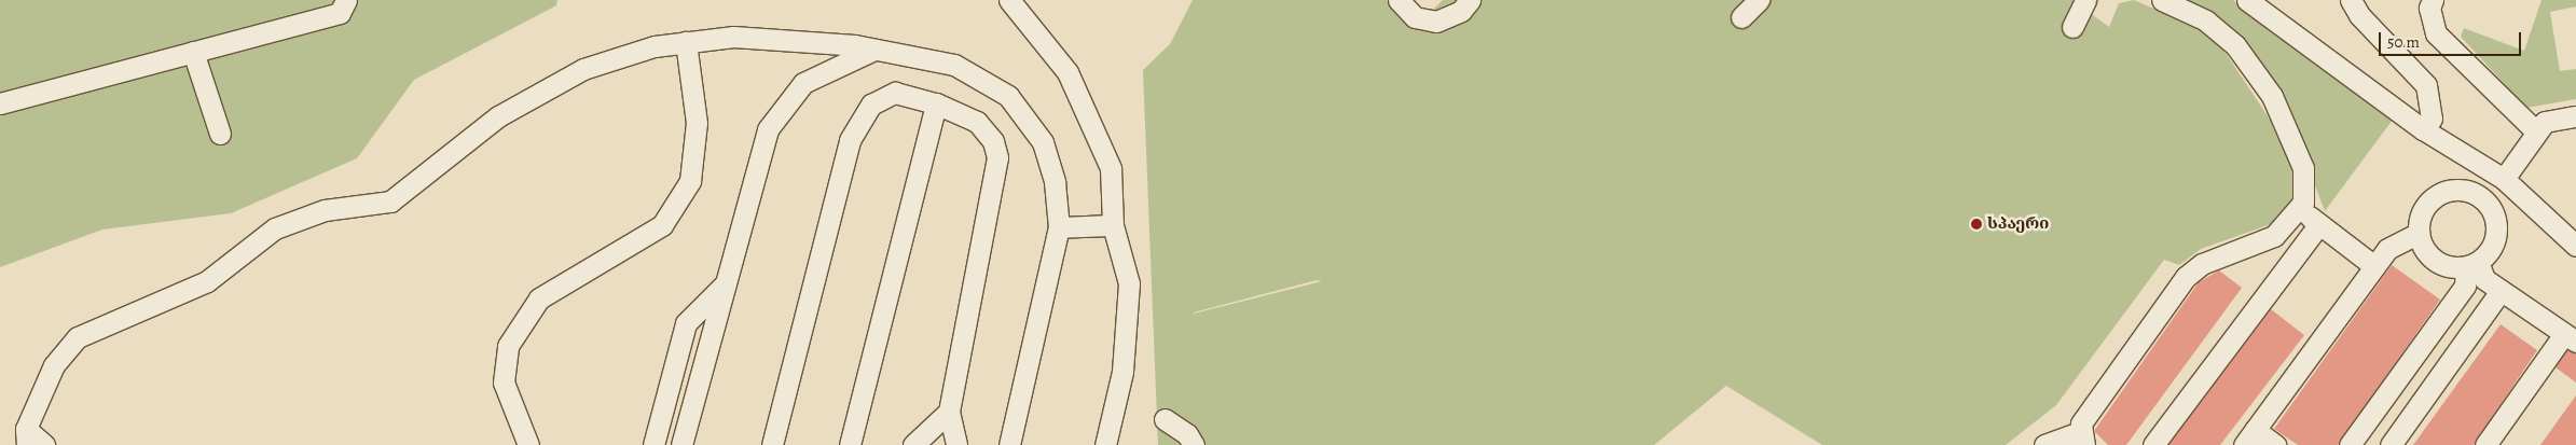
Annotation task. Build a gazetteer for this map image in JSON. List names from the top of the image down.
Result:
{
  "places": ["სპაერი"],
  "scale_bar": "50 m"
}
